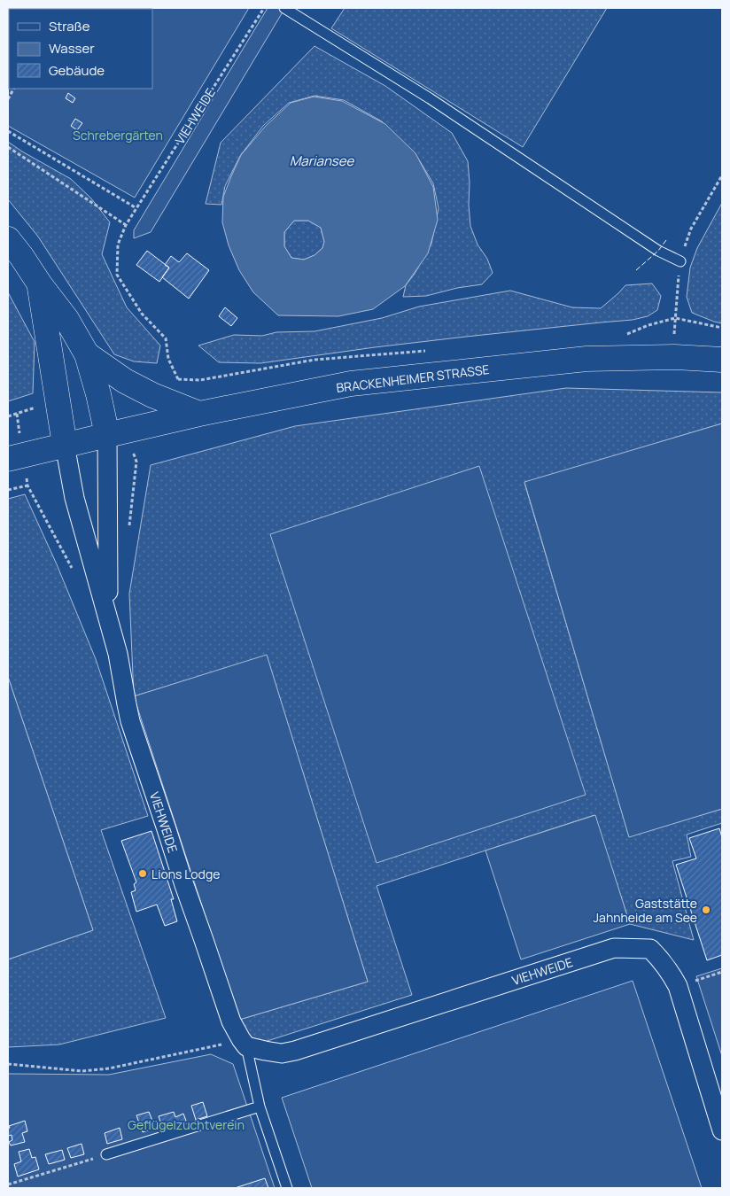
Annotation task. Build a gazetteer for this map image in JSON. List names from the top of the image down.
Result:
{
  "streets": {
    "main road": ["BRACKENHEIMER STRASSE"],
    "street": ["VIEHWEIDE"]
  },
  "crossings": [
    ["VIEHWEIDE", "BRACKENHEIMER STRASSE"]
  ],
  "water": ["Mariansee"],
  "parks": ["Schrebergärten", "Geflügelzuchtverein"],
  "places": ["Lions Lodge", "Gaststätte Jahnheide am See"],
  "legend": ["Straße", "Wasser", "Gebäude"]
}
